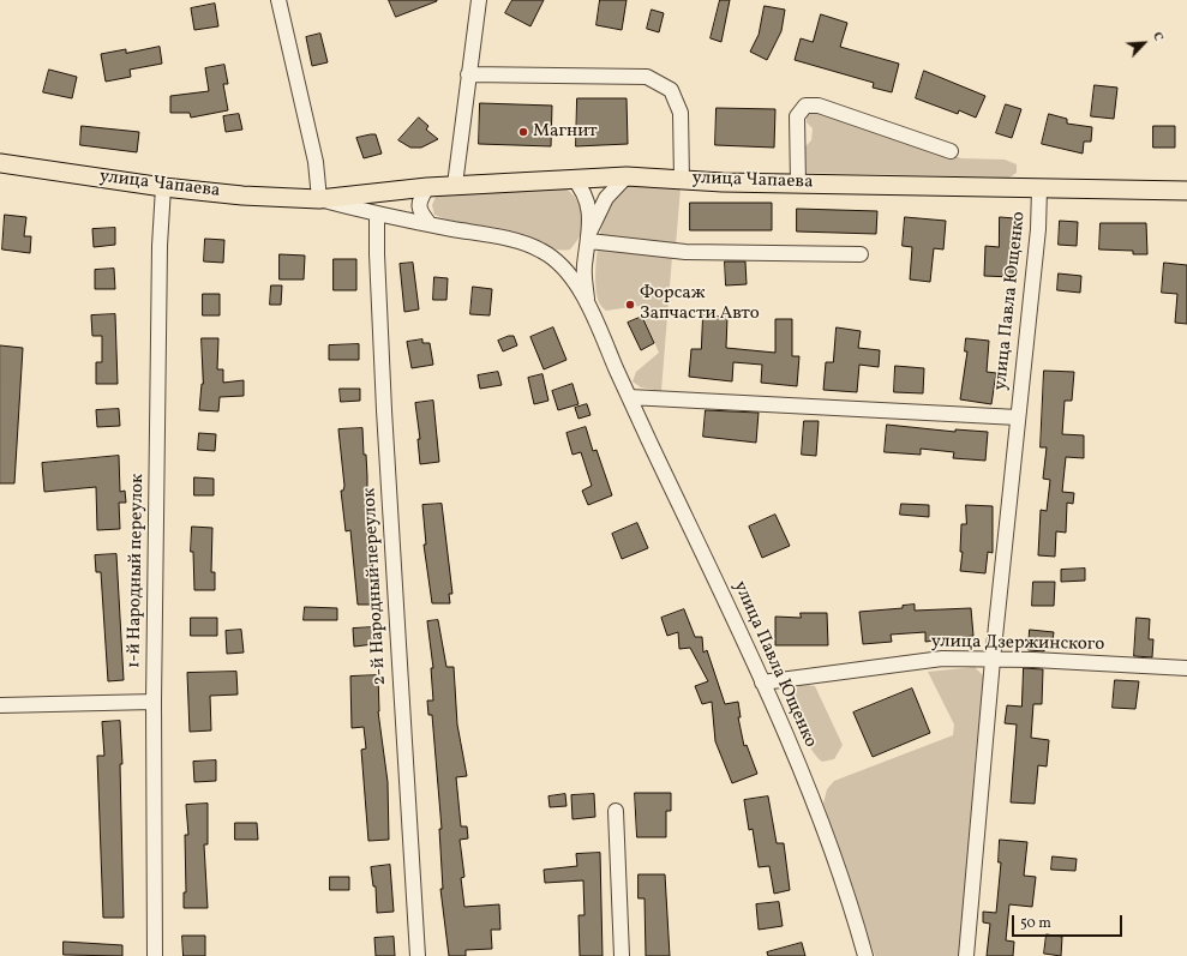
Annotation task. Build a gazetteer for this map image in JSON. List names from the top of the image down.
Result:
{
  "streets": {
    "main road": ["улица Чапаева"],
    "street": [
      "улица Павла Ющенко",
      "1-й Народный переулок",
      "2-й Народный переулок",
      "улица Дзержинского"
    ]
  },
  "crossings": [
    ["улица Чапаева", "улица Павла Ющенко"],
    ["улица Чапаева", "1-й Народный переулок"],
    ["улица Павла Ющенко", "улица Дзержинского"]
  ],
  "places": ["Магнит", "Форсаж Запчасти Авто"],
  "scale_bar": "50 m",
  "north": "top right"
}
